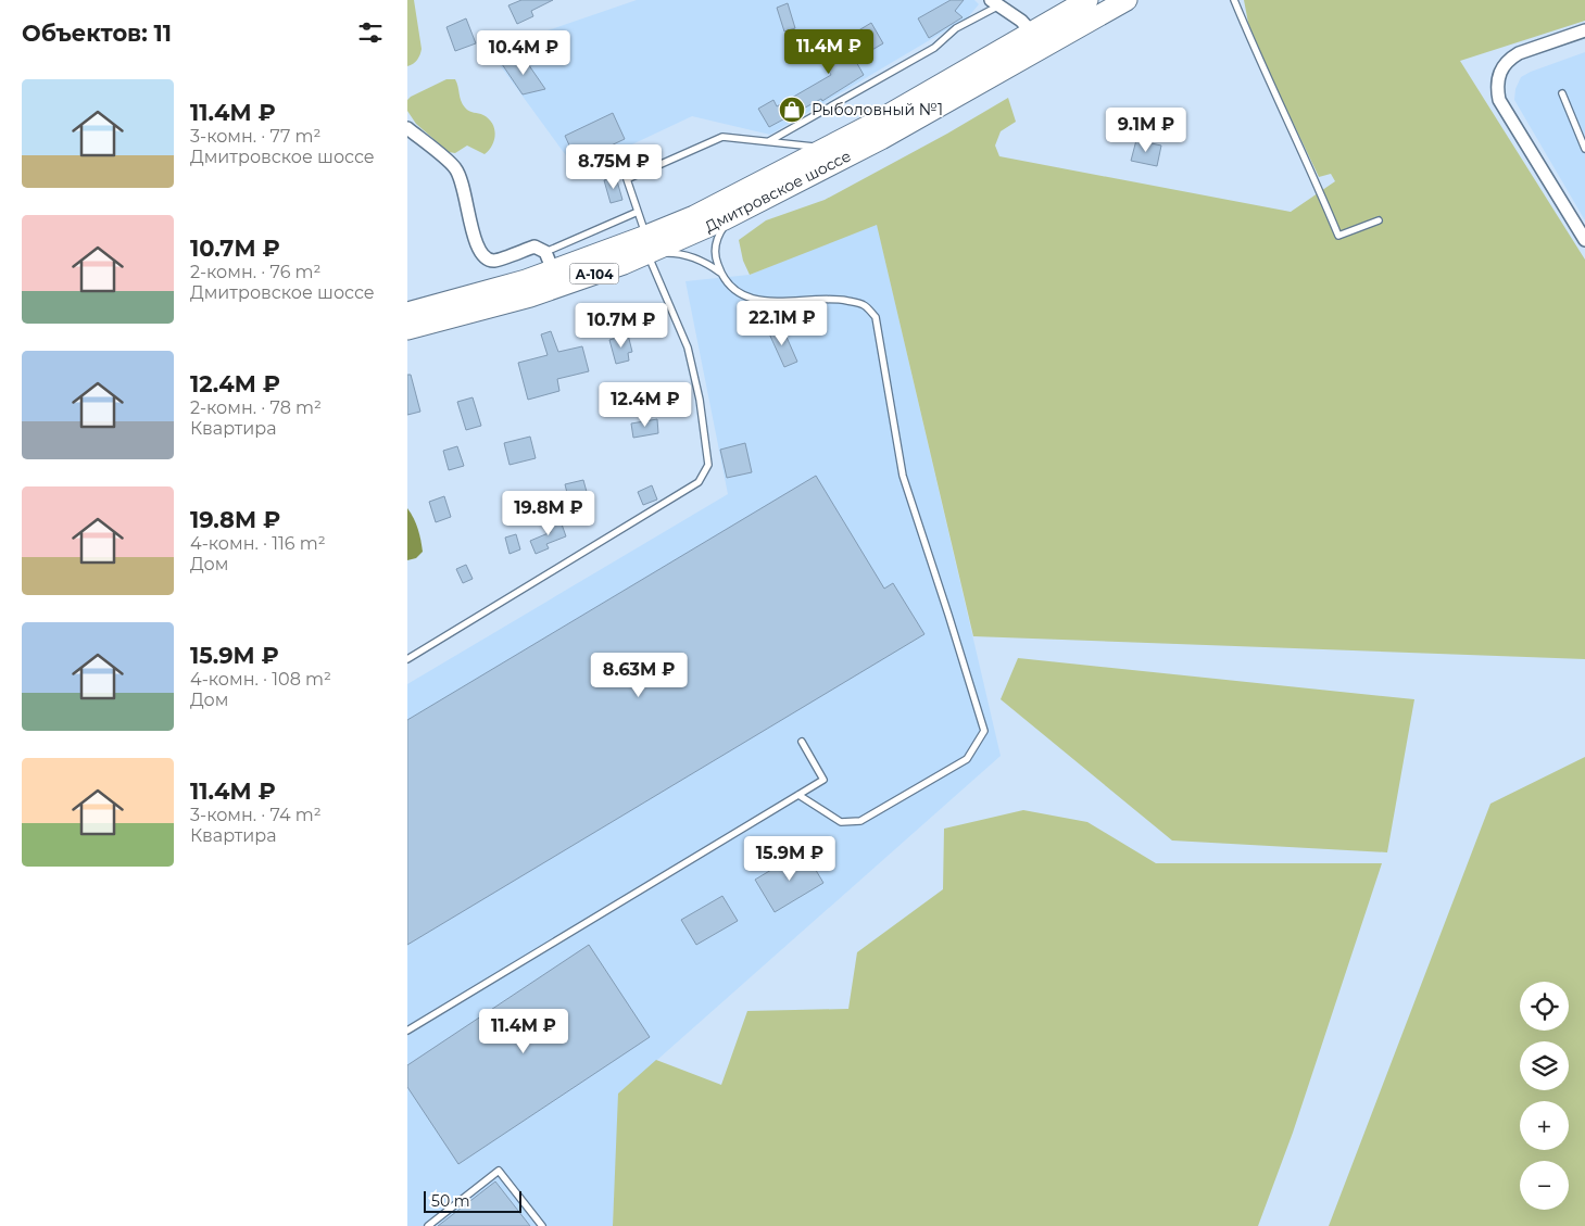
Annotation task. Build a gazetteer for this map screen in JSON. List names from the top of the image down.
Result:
{
  "streets": {
    "highway": ["Дмитровское шоссе", "А-104"]
  },
  "places": {
    "shop": ["Рыболовный №1"]
  },
  "scale_bar": "50 m",
  "page": {
    "heading": "Объектов: 11",
    "price": [
      "11.4M ₽",
      "10.4M ₽",
      "9.1M ₽",
      "8.75M ₽",
      "22.1M ₽",
      "10.7M ₽",
      "12.4M ₽",
      "19.8M ₽",
      "8.63M ₽",
      "15.9M ₽",
      "11.4M ₽"
    ],
    "list": [
      {
        "name": "11.4M ₽",
        "note": "3-комн. · 77 m² · Дмитровское шоссе"
      },
      {
        "name": "10.7M ₽",
        "note": "2-комн. · 76 m² · Дмитровское шоссе"
      },
      {
        "name": "12.4M ₽",
        "note": "2-комн. · 78 m² · Квартира"
      },
      {
        "name": "19.8M ₽",
        "note": "4-комн. · 116 m² · Дом"
      },
      {
        "name": "15.9M ₽",
        "note": "4-комн. · 108 m² · Дом"
      },
      {
        "name": "11.4M ₽",
        "note": "3-комн. · 74 m² · Квартира"
      }
    ],
    "map_buttons": ["+", "−"],
    "scale": "50 m"
  }
}
